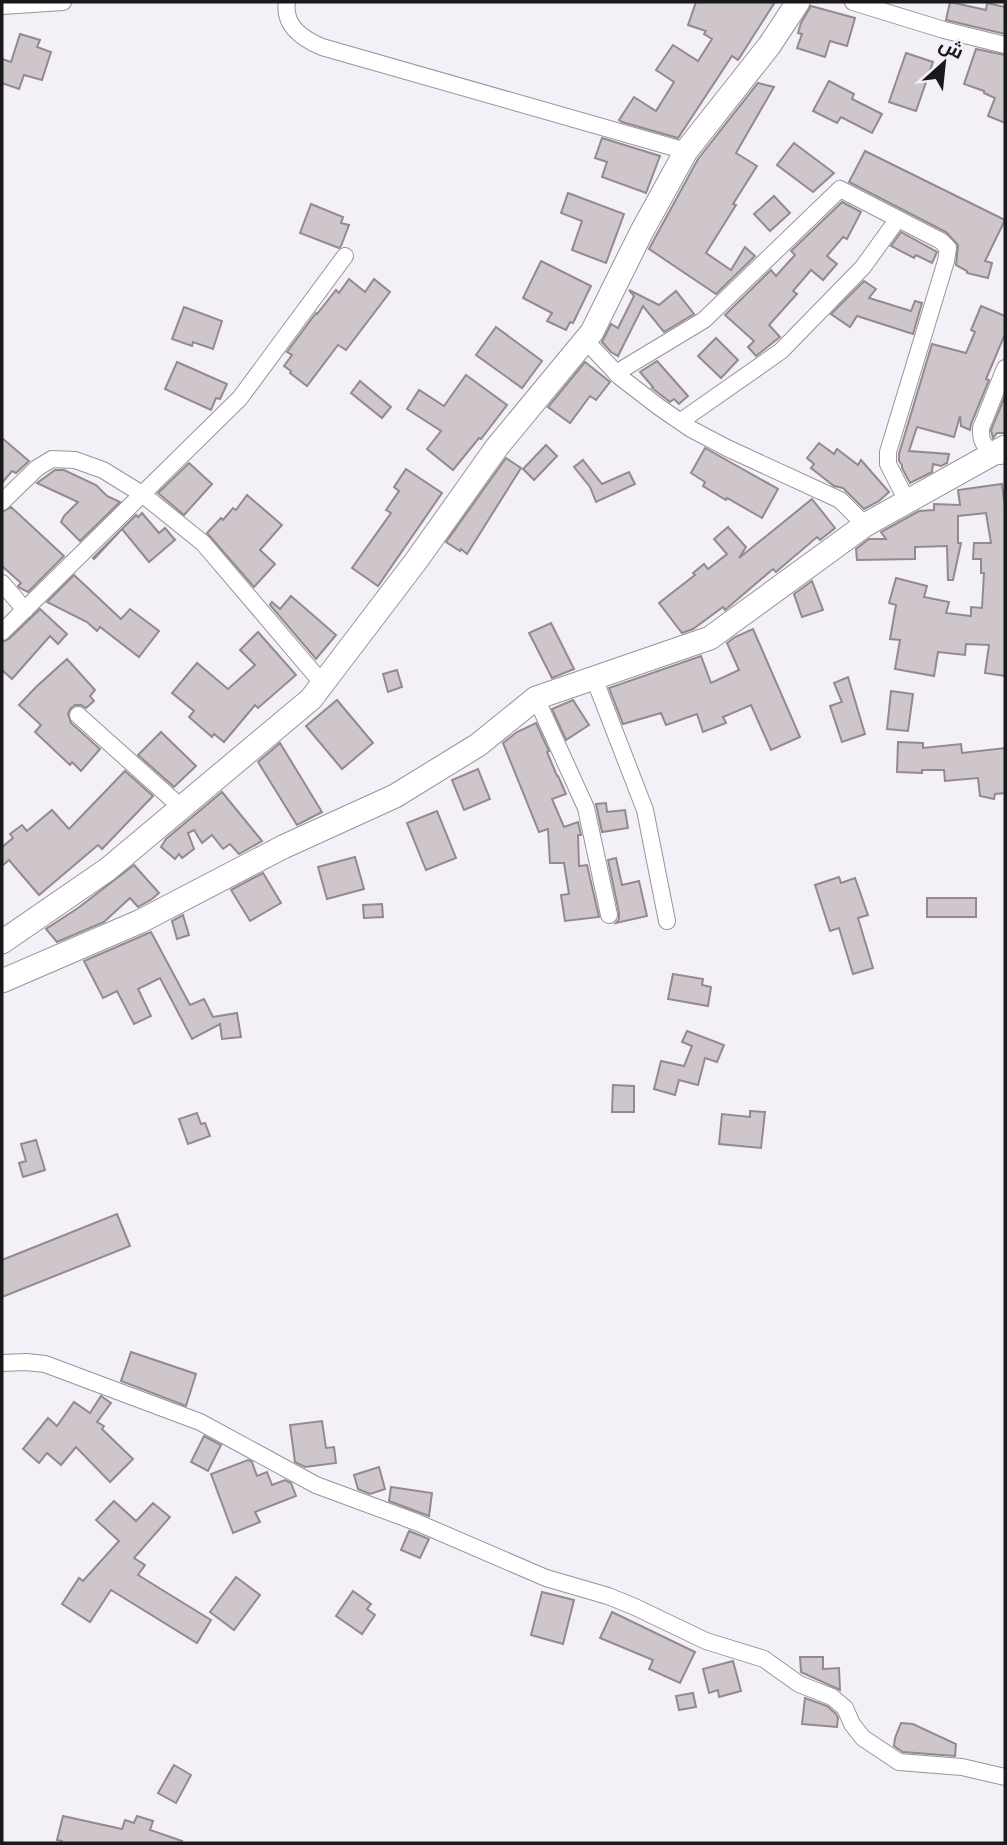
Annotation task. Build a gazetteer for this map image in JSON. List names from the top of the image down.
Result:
{
  "north": "top right"
}
